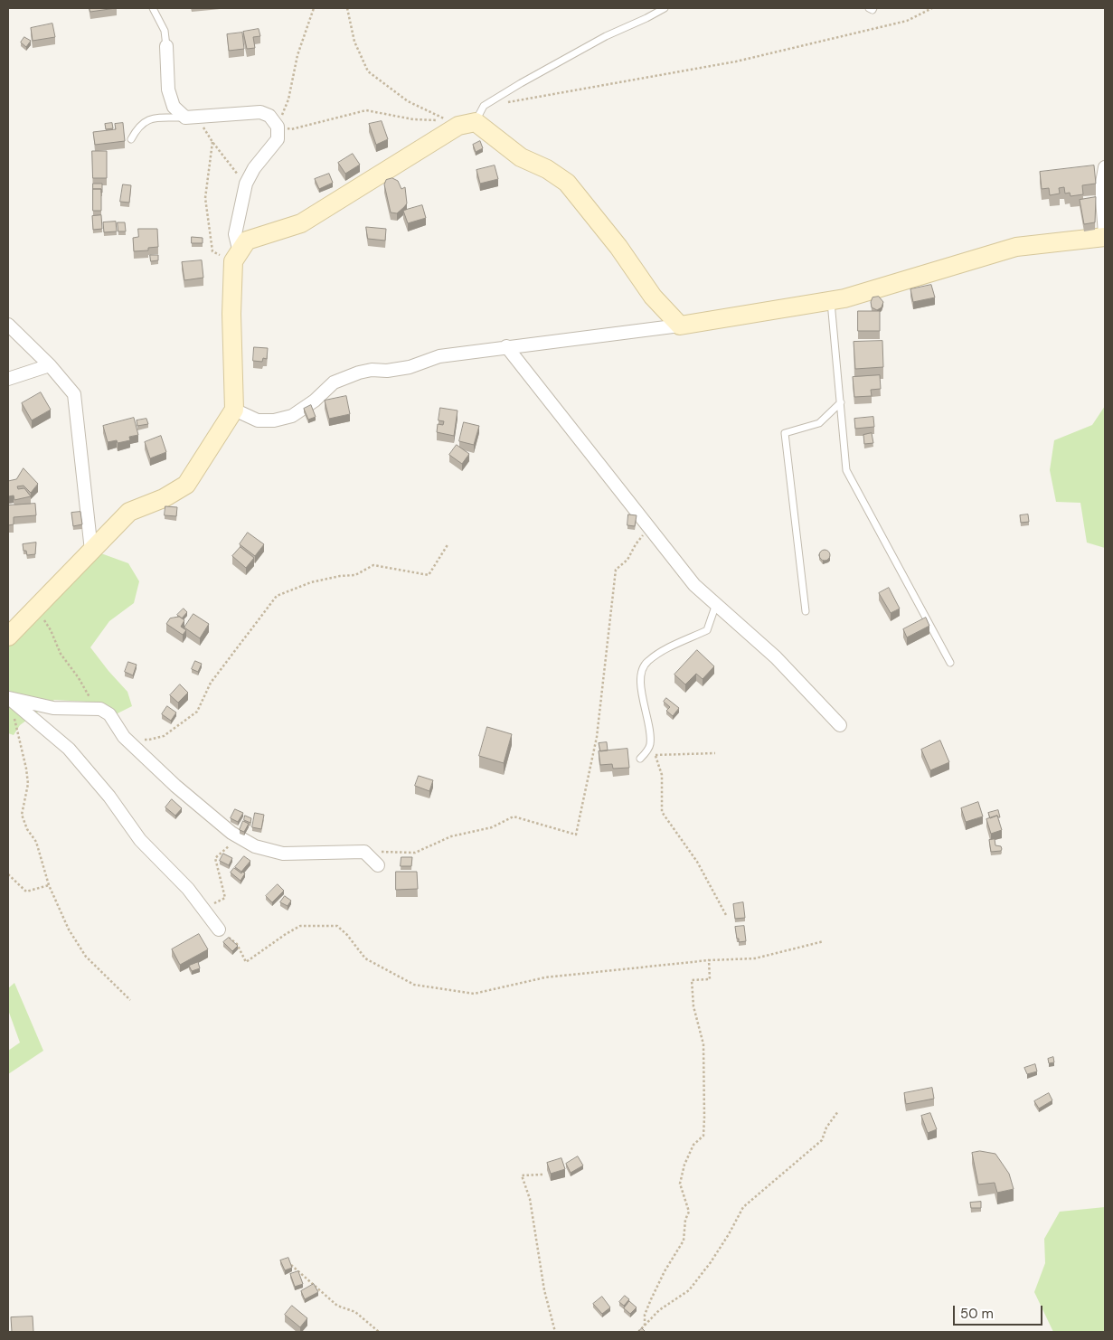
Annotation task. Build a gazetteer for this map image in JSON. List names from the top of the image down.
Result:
{
  "scale_bar": "50 m"
}
